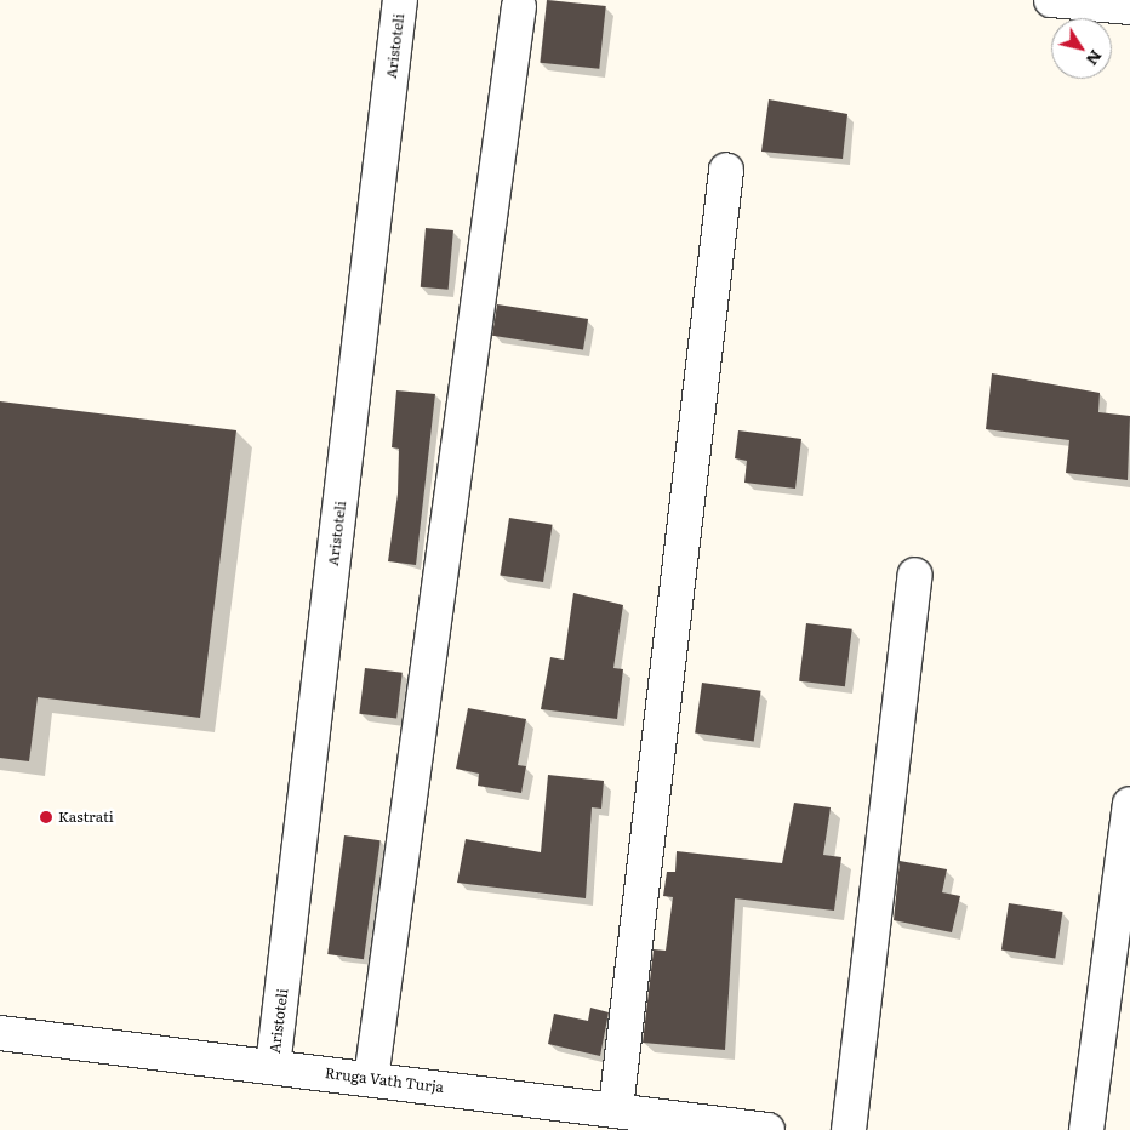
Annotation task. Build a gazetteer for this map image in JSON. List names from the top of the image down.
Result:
{
  "streets": {
    "street": ["Aristoteli", "Rruga Vath Turja"]
  },
  "crossings": [
    ["Aristoteli", "Rruga Vath Turja"]
  ],
  "places": ["Kastrati"],
  "north": "bottom right"
}
